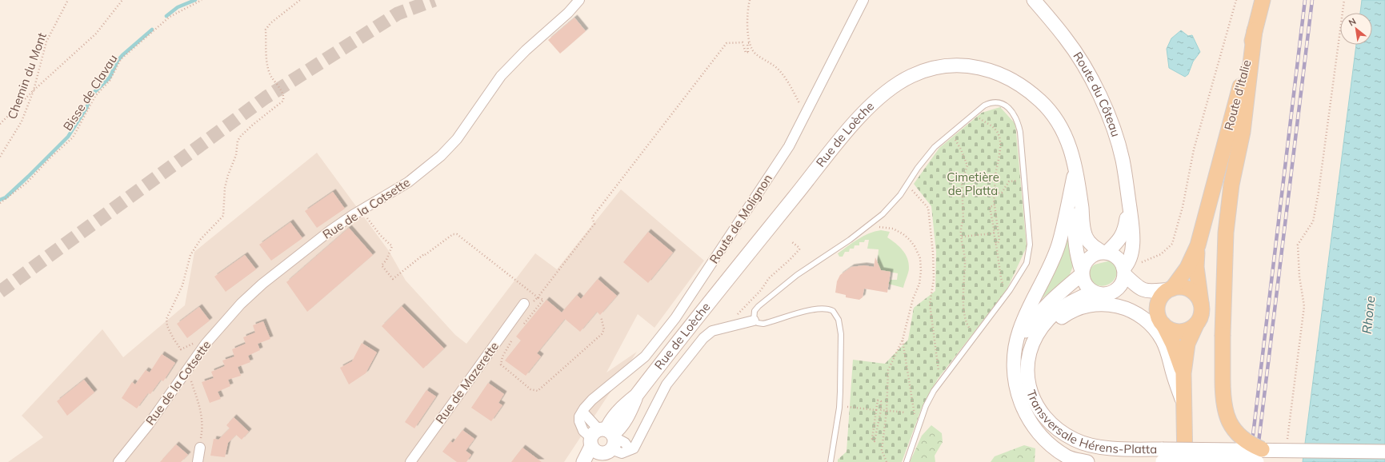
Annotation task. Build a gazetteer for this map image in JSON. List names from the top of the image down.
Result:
{
  "streets": {
    "main road": ["Route d'Italie"],
    "street": [
      "Route du Côteau",
      "Rue de Loèche",
      "Rue de la Cotsette",
      "Route de Molignon",
      "Rue de Mazerette",
      "Transversale Hérens-Platta"
    ],
    "path": ["Chemin du Mont", "Bisse de Clavau"]
  },
  "crossings": [
    ["Route du Côteau", "Rue de Loèche"],
    ["Route du Côteau", "Transversale Hérens-Platta"],
    ["Rue de Loèche", "Route de Molignon"],
    ["Rue de Loèche", "Transversale Hérens-Platta"]
  ],
  "water": ["Rhone"],
  "parks": ["Cimetière de Platta"],
  "north": "top left"
}
